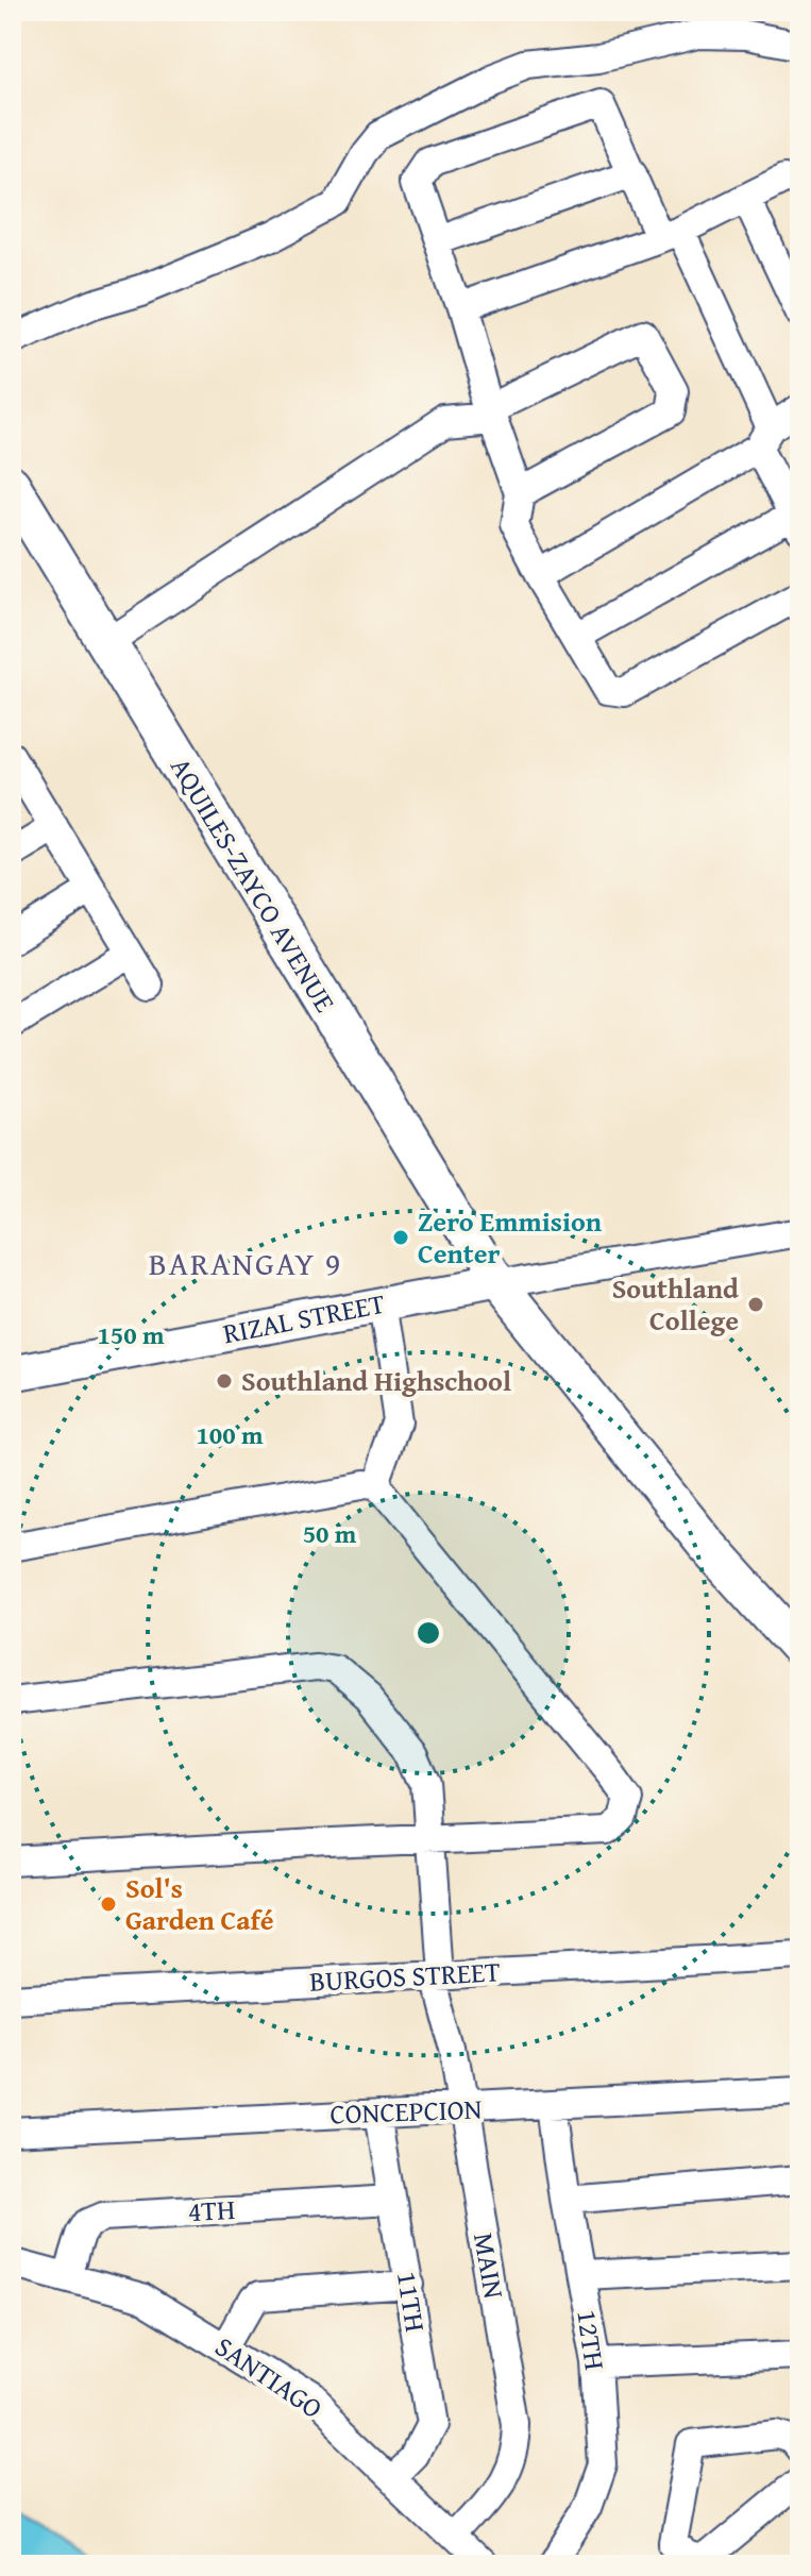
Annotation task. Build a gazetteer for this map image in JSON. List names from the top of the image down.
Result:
{
  "streets": {
    "highway": ["AQUILES-ZAYCO AVENUE"],
    "main road": ["RIZAL STREET"],
    "street": [
      "BURGOS STREET",
      "CONCEPCION",
      "4TH",
      "MAIN",
      "11TH",
      "12TH",
      "SANTIAGO"
    ]
  },
  "crossings": [
    ["AQUILES-ZAYCO AVENUE", "RIZAL STREET"],
    ["BURGOS STREET", "MAIN"],
    ["CONCEPCION", "MAIN"],
    ["CONCEPCION", "11TH"],
    ["CONCEPCION", "12TH"],
    ["4TH", "11TH"],
    ["4TH", "SANTIAGO"],
    ["MAIN", "SANTIAGO"],
    ["11TH", "SANTIAGO"]
  ],
  "districts": ["BARANGAY 9"],
  "places": [
    "Zero Emmision Center",
    "Southland College",
    "Southland Highschool",
    "Sol's Garden Café"
  ],
  "rings": ["150 m", "100 m", "50 m"]
}
